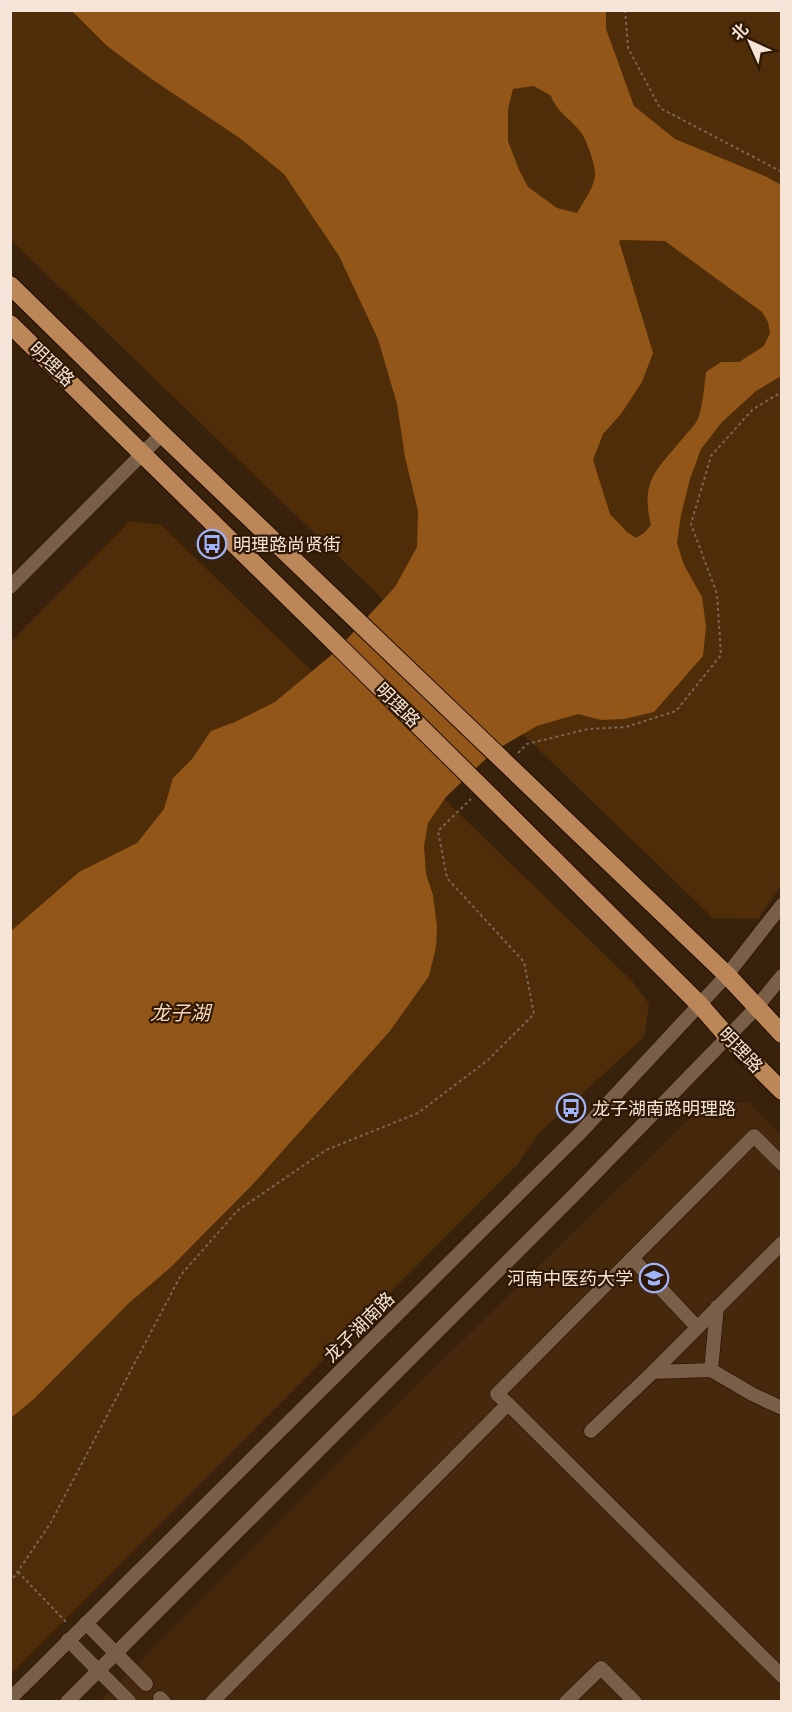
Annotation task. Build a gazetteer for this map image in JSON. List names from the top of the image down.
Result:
{
  "streets": {
    "main road": ["明理路"],
    "street": ["龙子湖南路"]
  },
  "crossings": [
    ["明理路", "龙子湖南路"]
  ],
  "water": ["龙子湖"],
  "places": {
    "bus stop": ["明理路尚贤街", "龙子湖南路明理路"],
    "school or university": ["河南中医药大学"]
  },
  "north": "top left"
}
